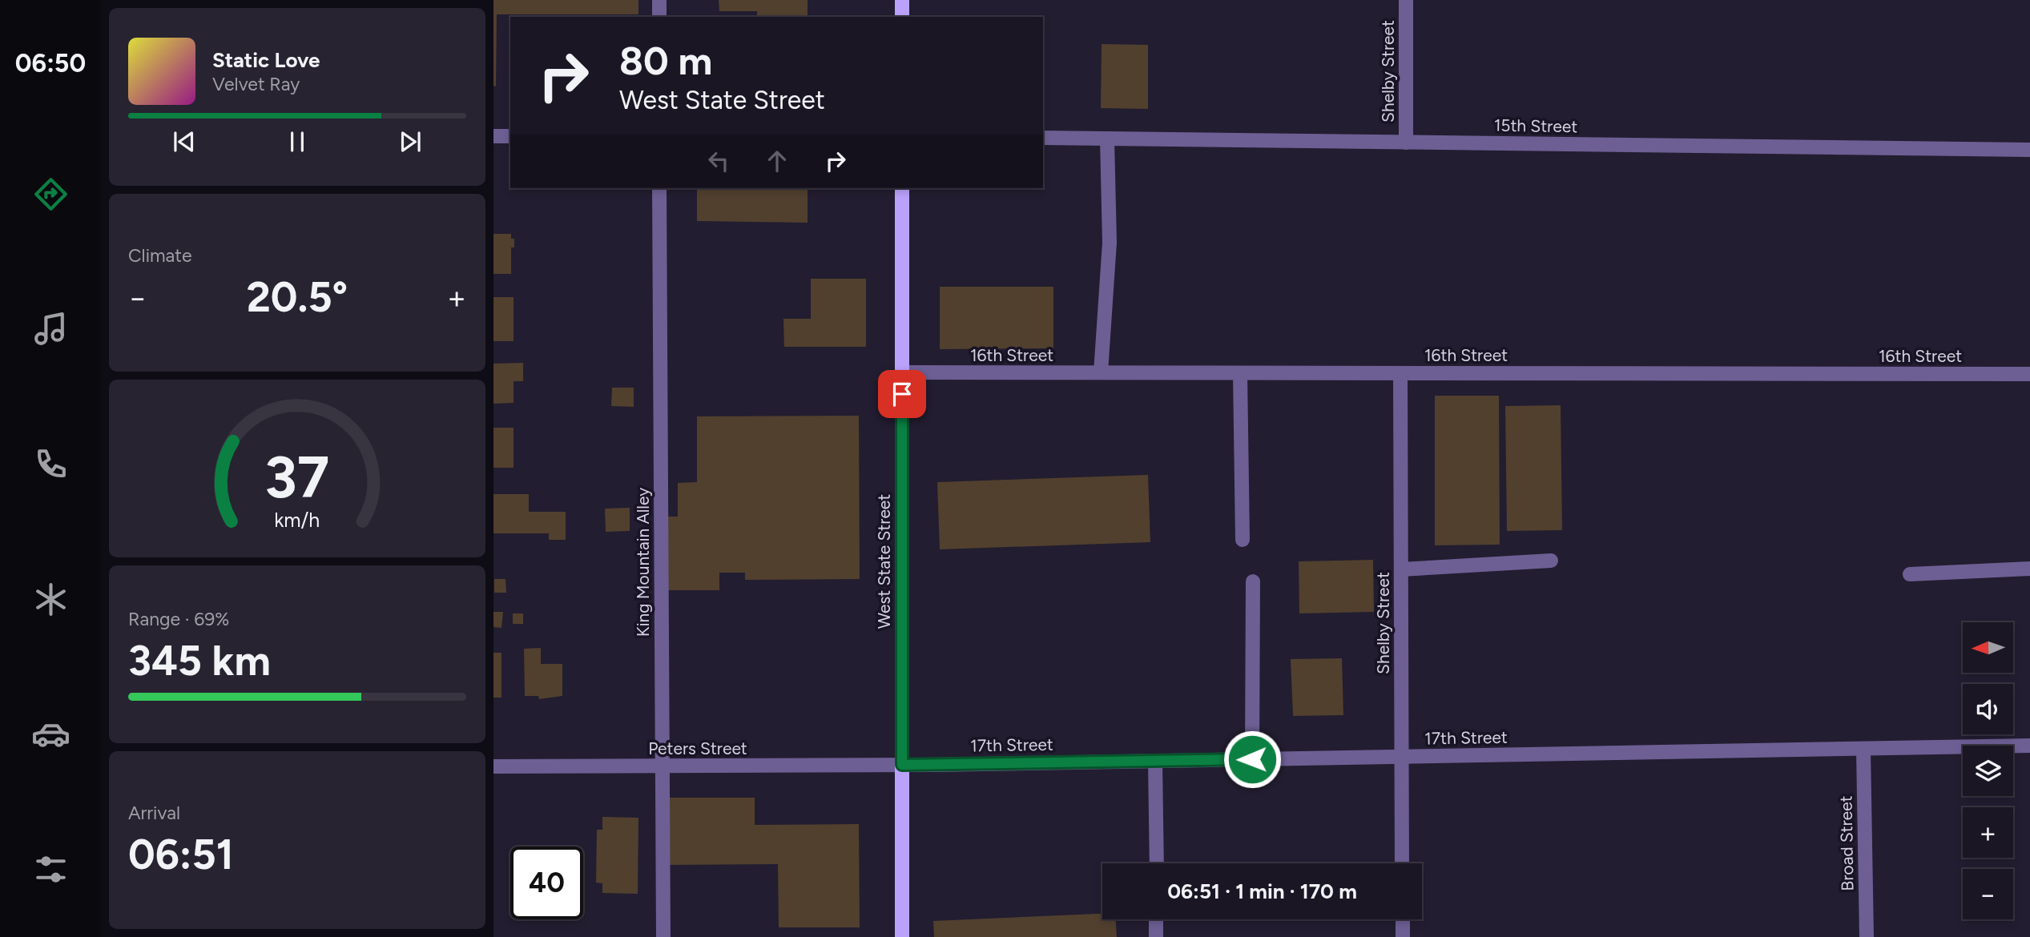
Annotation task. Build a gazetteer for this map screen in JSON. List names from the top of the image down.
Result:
{
  "streets": {
    "main road": ["West State Street"],
    "street": [
      "Shelby Street",
      "15th Street",
      "16th Street",
      "King Mountain Alley",
      "17th Street",
      "Peters Street",
      "Broad Street"
    ]
  },
  "crossings": [
    ["Shelby Street", "15th Street"],
    ["Shelby Street", "16th Street"],
    ["Shelby Street", "17th Street"],
    ["16th Street", "West State Street"],
    ["West State Street", "17th Street"],
    ["West State Street", "Peters Street"],
    ["King Mountain Alley", "Peters Street"],
    ["17th Street", "Peters Street"],
    ["17th Street", "Broad Street"]
  ],
  "north": "left",
  "page": {
    "tabs": "06:50",
    "turn": ["80 m", "West State Street"],
    "song": ["Static Love", "Velvet Ray"],
    "tile": [
      "Climate",
      ["Range · 69%", "345 km"],
      ["Arrival", "06:51"]
    ],
    "heat": ["−", "20.5°", "+"],
    "map_buttons": ["+", "−"],
    "limit": "40",
    "trip": "06:51 · 1 min · 170 m",
    "gauge": ["37", "km/h"]
  }
}
